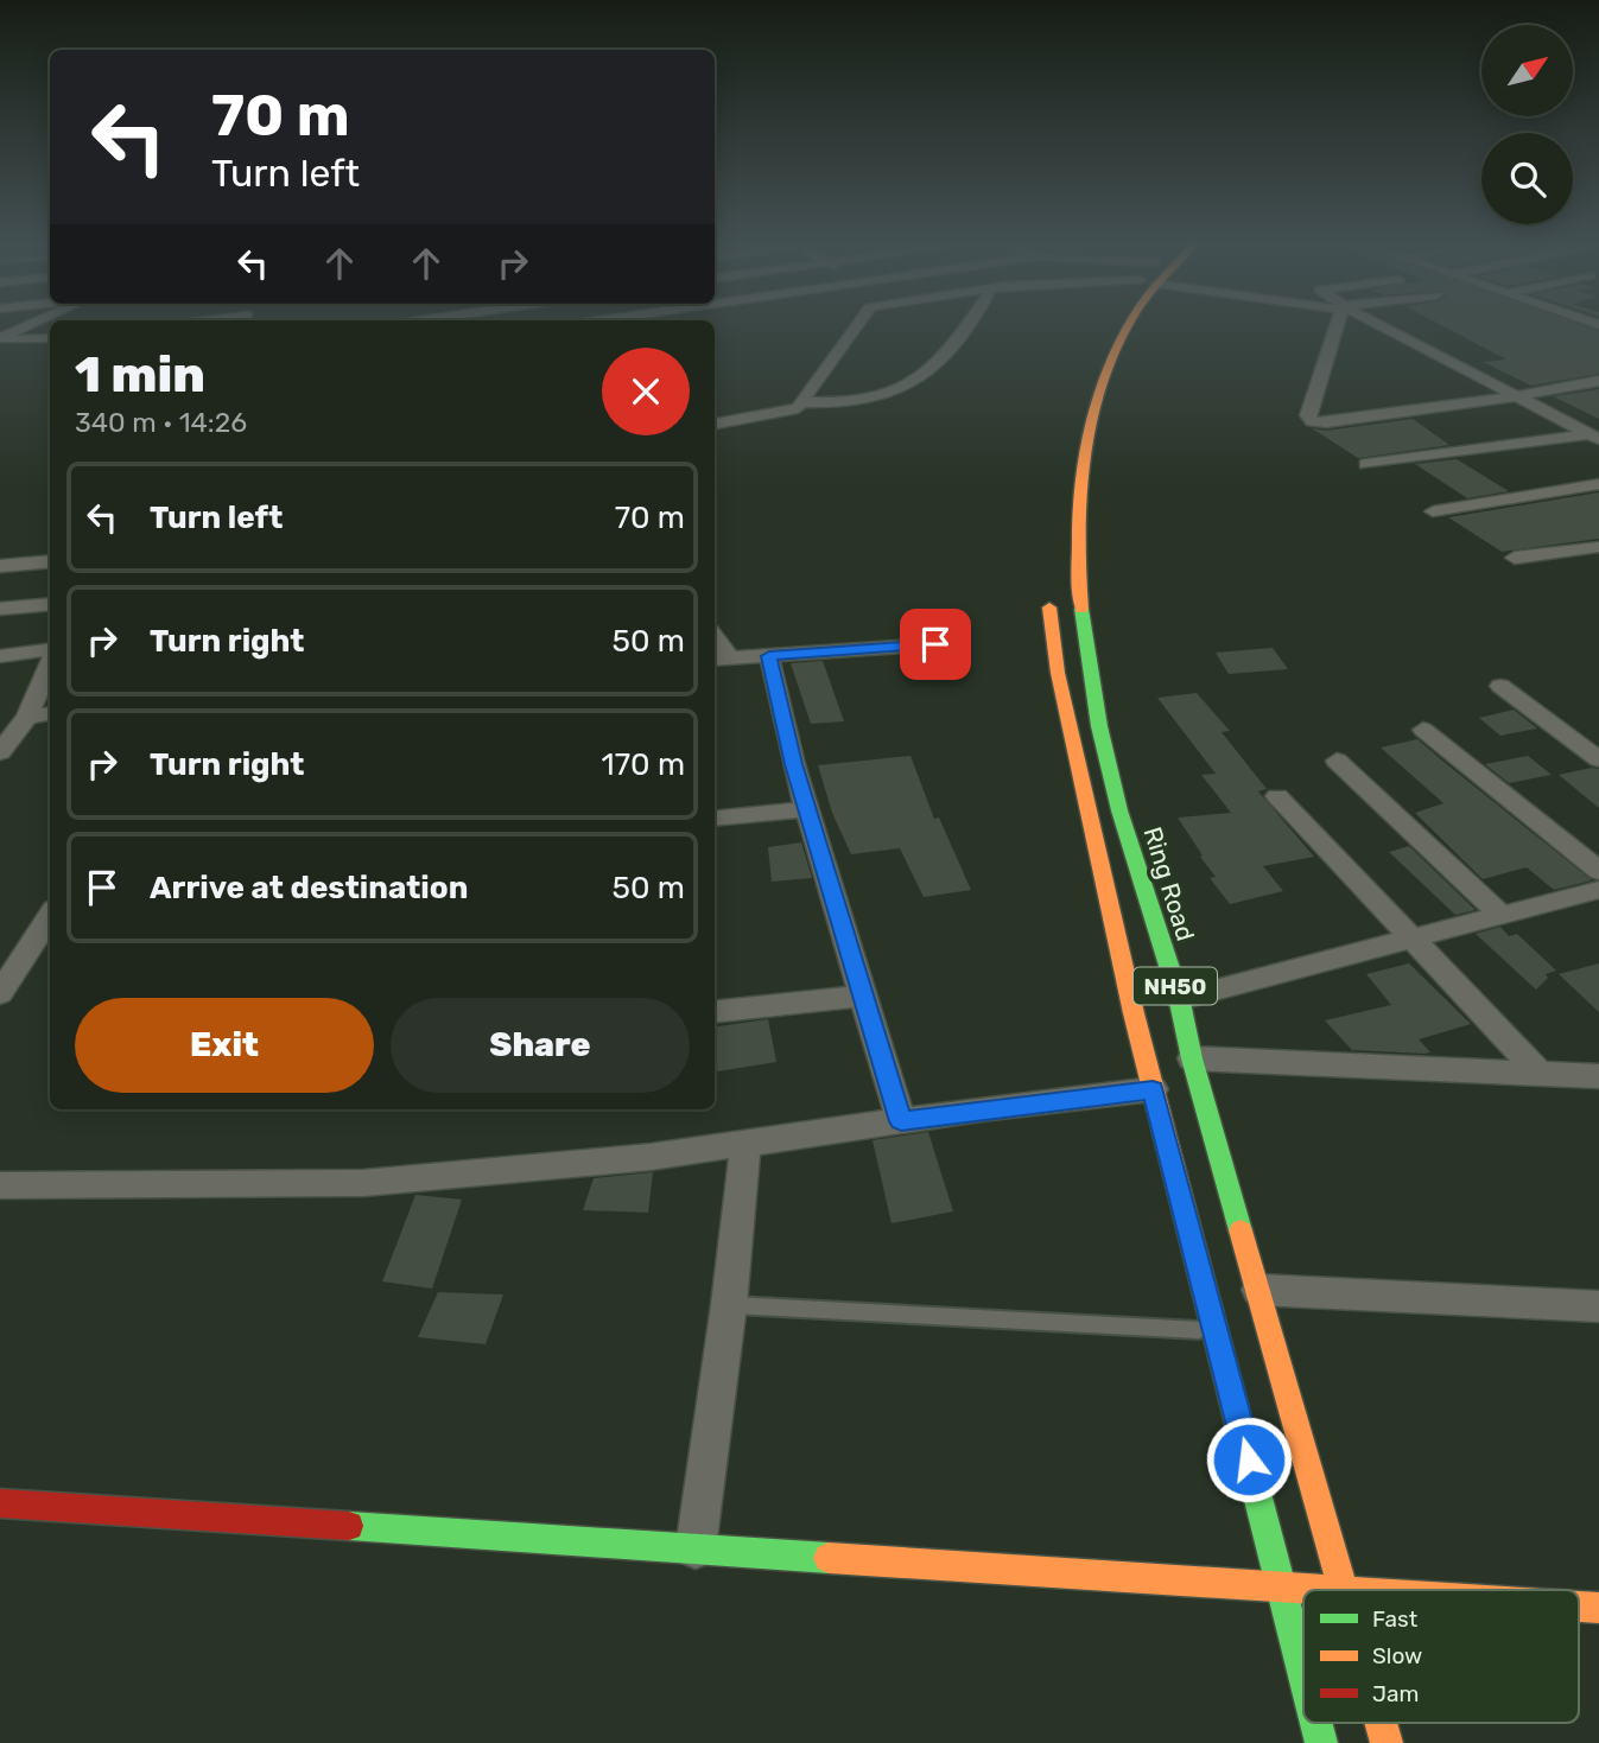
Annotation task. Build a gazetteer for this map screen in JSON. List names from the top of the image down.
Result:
{
  "streets": {
    "main road": ["Ring Road", "NH50"]
  },
  "legend": ["Fast", "Slow", "Jam"],
  "north": "top right",
  "page": {
    "turn": ["70 m", "Turn left"],
    "heading": ["1 min", "340 m · 14:26"],
    "list": [
      {
        "name": "Turn left",
        "value": "70 m"
      },
      {
        "name": "Turn right",
        "value": "50 m"
      },
      {
        "name": "Turn right",
        "value": "170 m"
      },
      {
        "name": "Arrive at destination",
        "value": "50 m"
      }
    ],
    "buttons": ["Exit", "Share"]
  }
}
